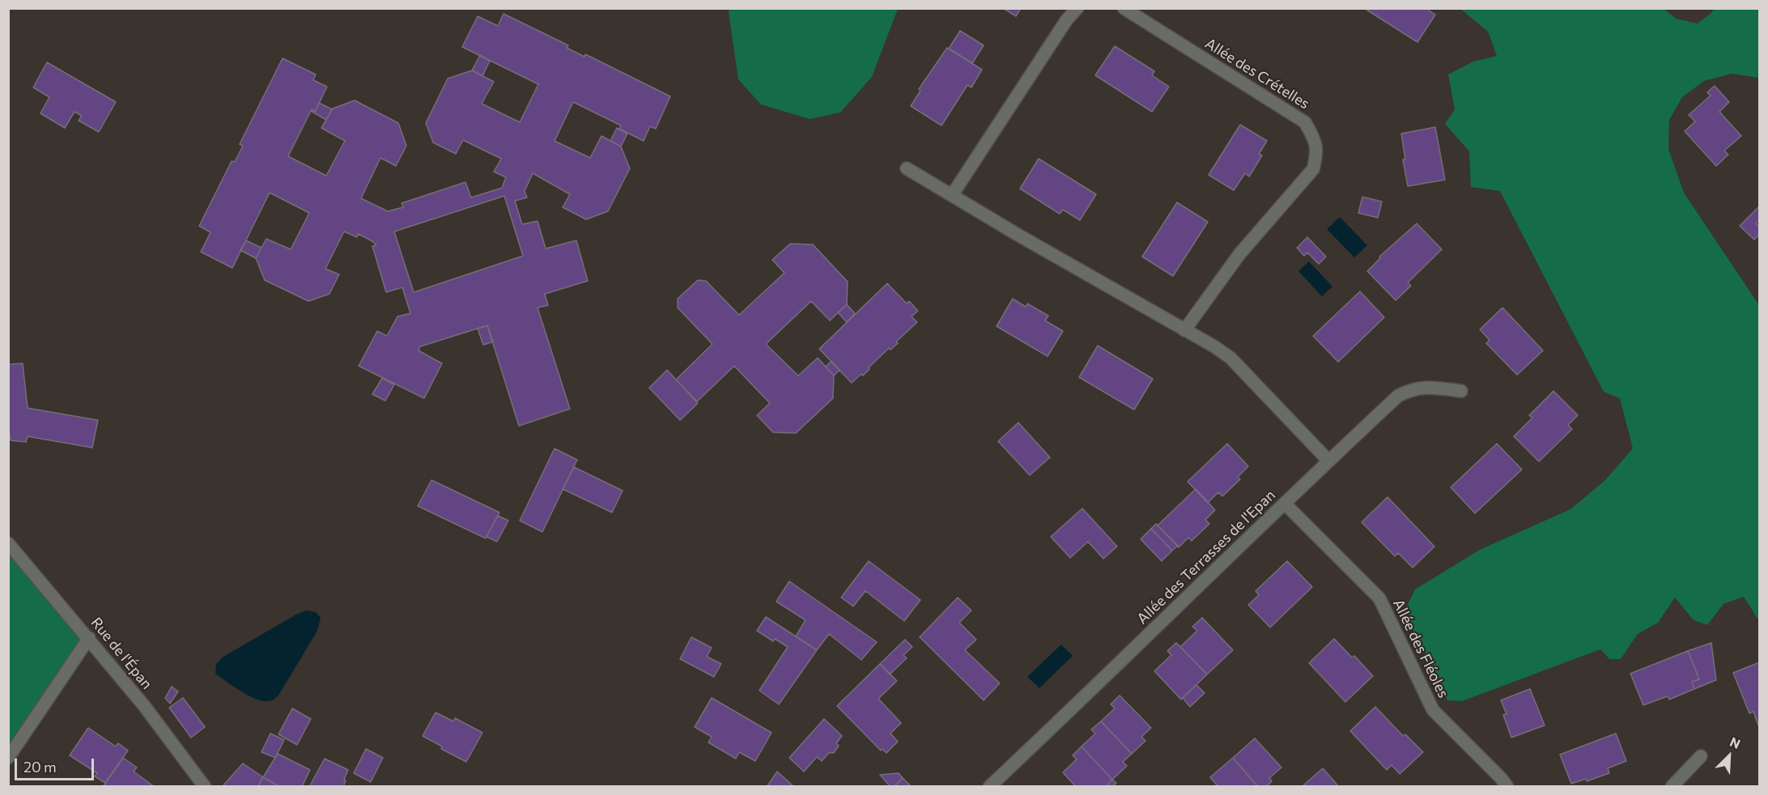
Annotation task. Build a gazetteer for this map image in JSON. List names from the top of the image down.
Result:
{
  "streets": {
    "street": [
      "Allée des Crételles",
      "Allée des Terrasses de l'Epan",
      "Allée des Fléoles",
      "Rue de l'Épan"
    ]
  },
  "crossings": [
    ["Allée des Terrasses de l'Epan", "Allée des Fléoles"]
  ],
  "scale_bar": "20 m",
  "north": "top right"
}
